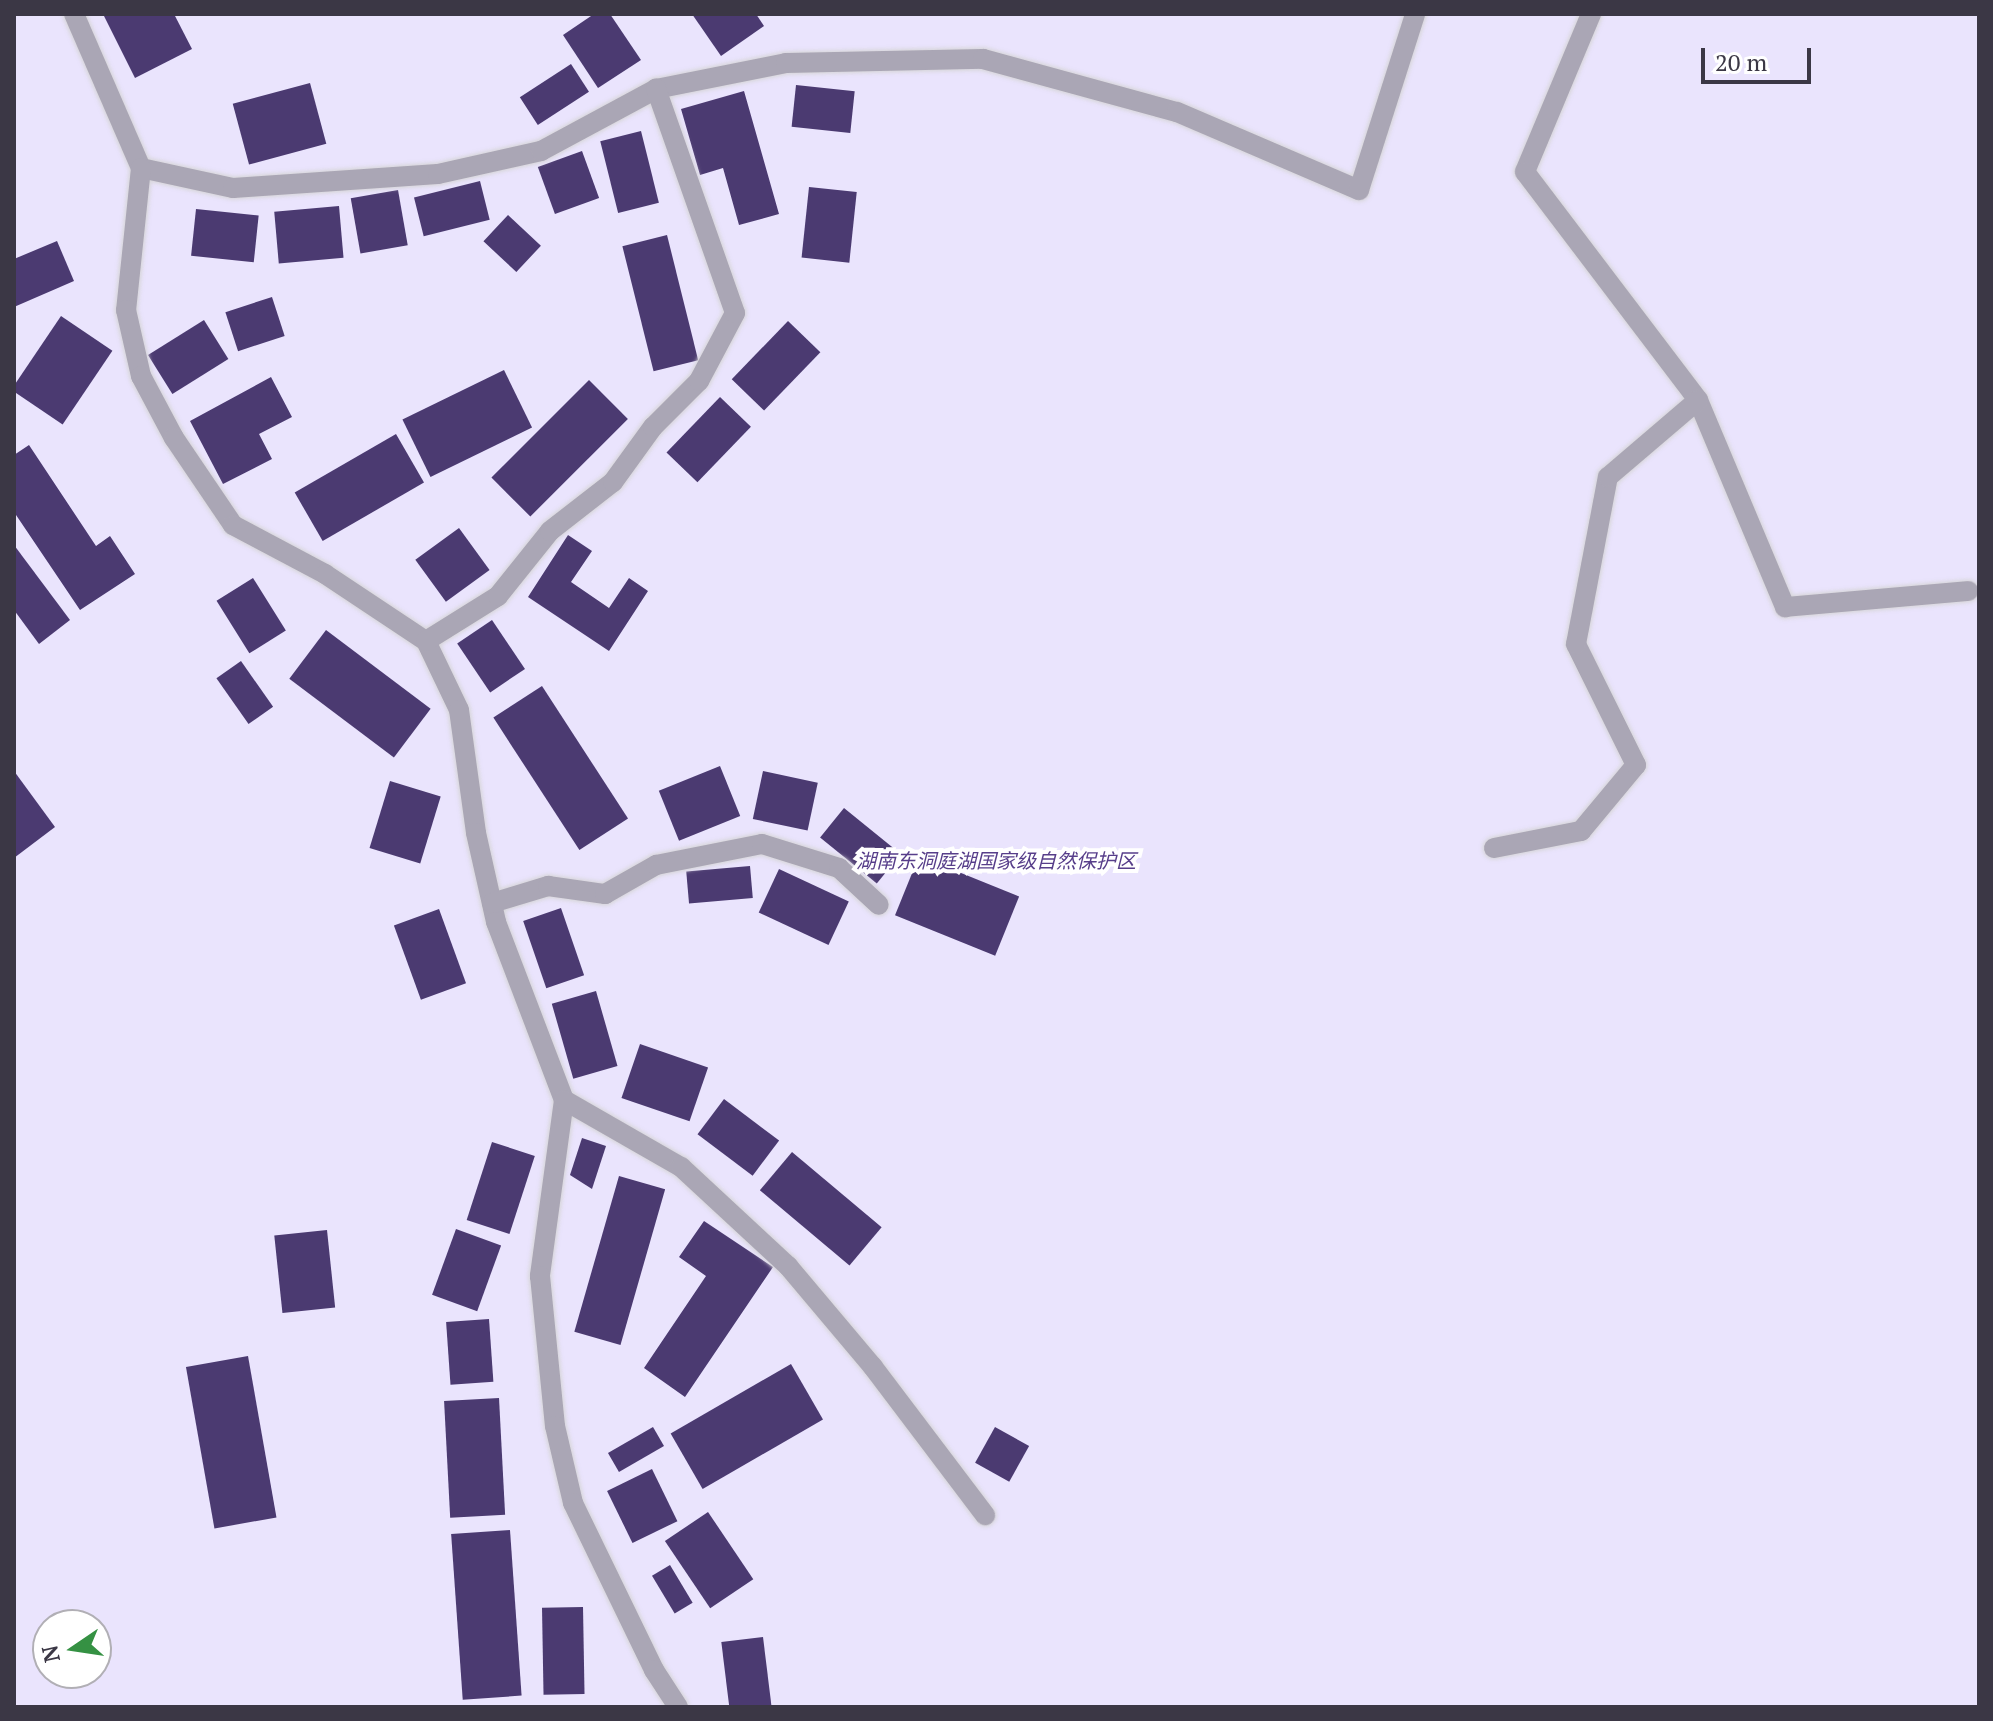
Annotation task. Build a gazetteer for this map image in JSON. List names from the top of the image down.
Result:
{
  "parks": ["湖南东洞庭湖国家级自然保护区"],
  "scale_bar": "20 m",
  "north": "left"
}
